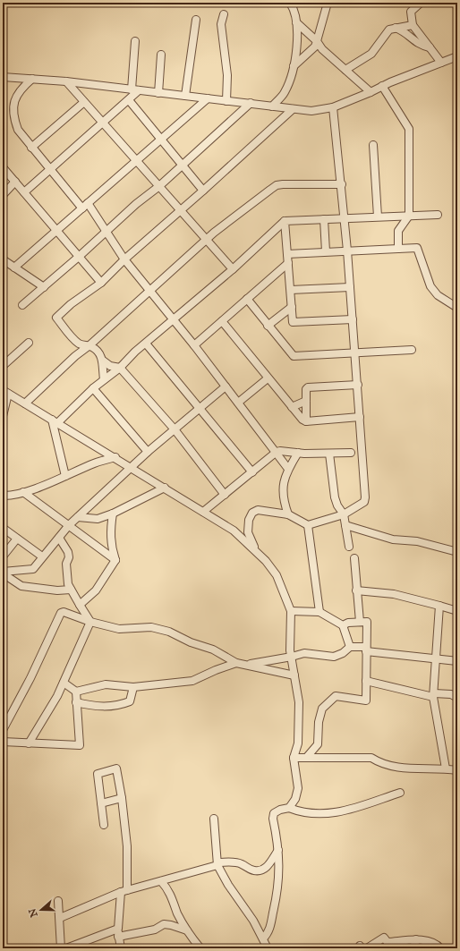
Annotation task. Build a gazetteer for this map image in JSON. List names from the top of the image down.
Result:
{
  "north": "left"
}
